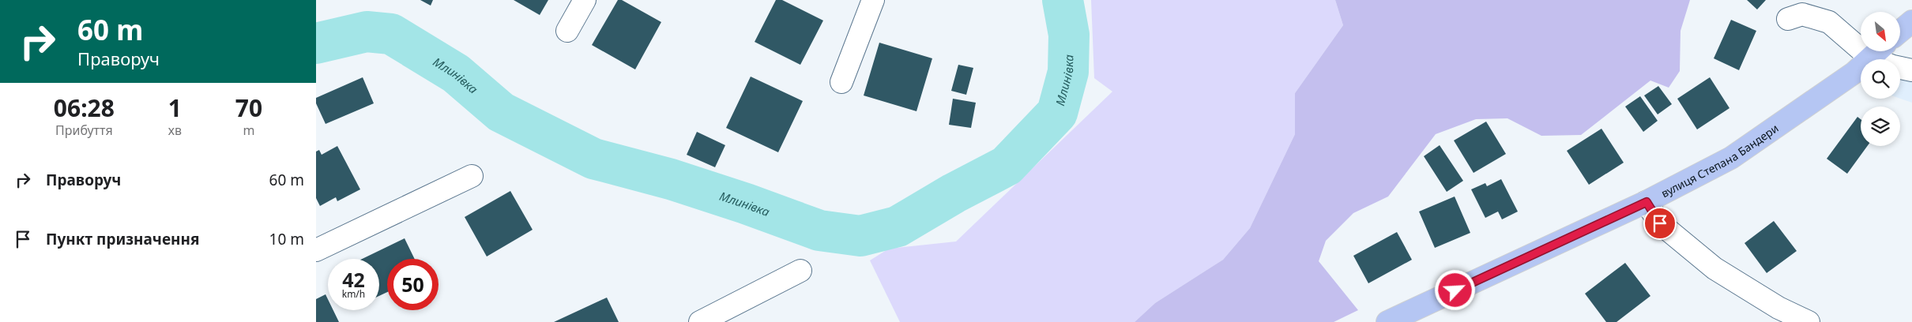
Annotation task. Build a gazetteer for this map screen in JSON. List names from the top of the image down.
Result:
{
  "streets": {
    "main road": ["вулиця Степана Бандери"]
  },
  "water": ["Млинівка"],
  "north": "bottom right",
  "page": {
    "turn": ["60 m", "Праворуч"],
    "eta": [
      "06:28",
      "Прибуття",
      "1",
      "хв",
      "70",
      "m"
    ],
    "list": [
      {
        "name": "Праворуч",
        "value": "60 m"
      },
      {
        "name": "Пункт призначення",
        "value": "10 m"
      }
    ],
    "speed": "42 km/h",
    "limit": "50"
  }
}
